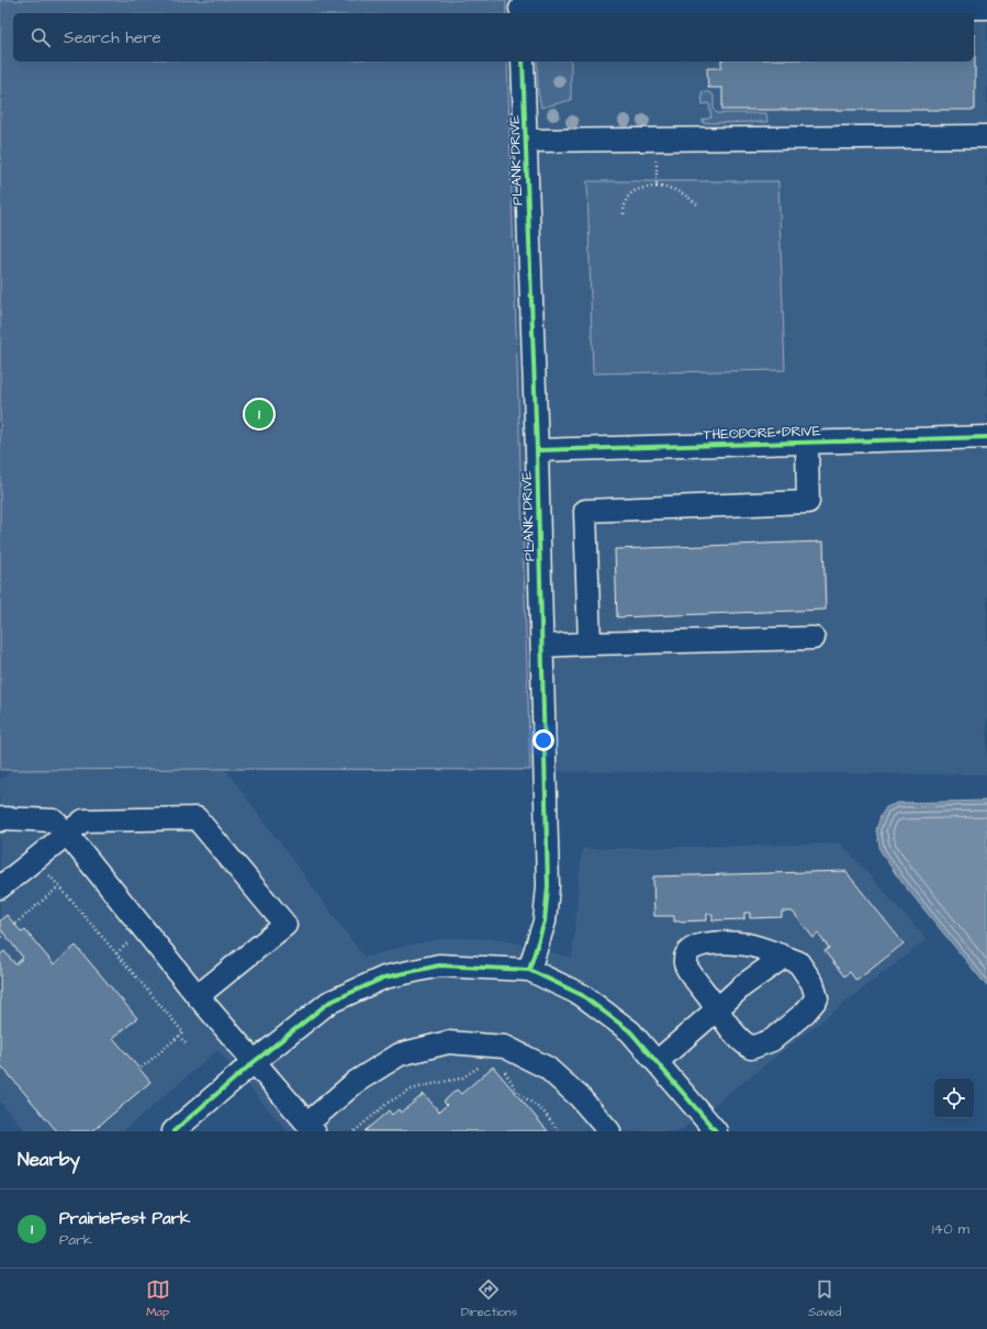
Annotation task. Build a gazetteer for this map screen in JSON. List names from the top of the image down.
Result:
{
  "streets": {
    "street": ["PLANK DRIVE", "THEODORE DRIVE"]
  },
  "crossings": [
    ["PLANK DRIVE", "THEODORE DRIVE"]
  ],
  "page": {
    "search": "Search here",
    "pins": "1",
    "heading": "Nearby",
    "list": [
      {
        "mark": "1",
        "name": "PrairieFest Park",
        "note": "Park",
        "value": "140 m"
      }
    ],
    "nav": ["Map", "Directions", "Saved"]
  }
}
